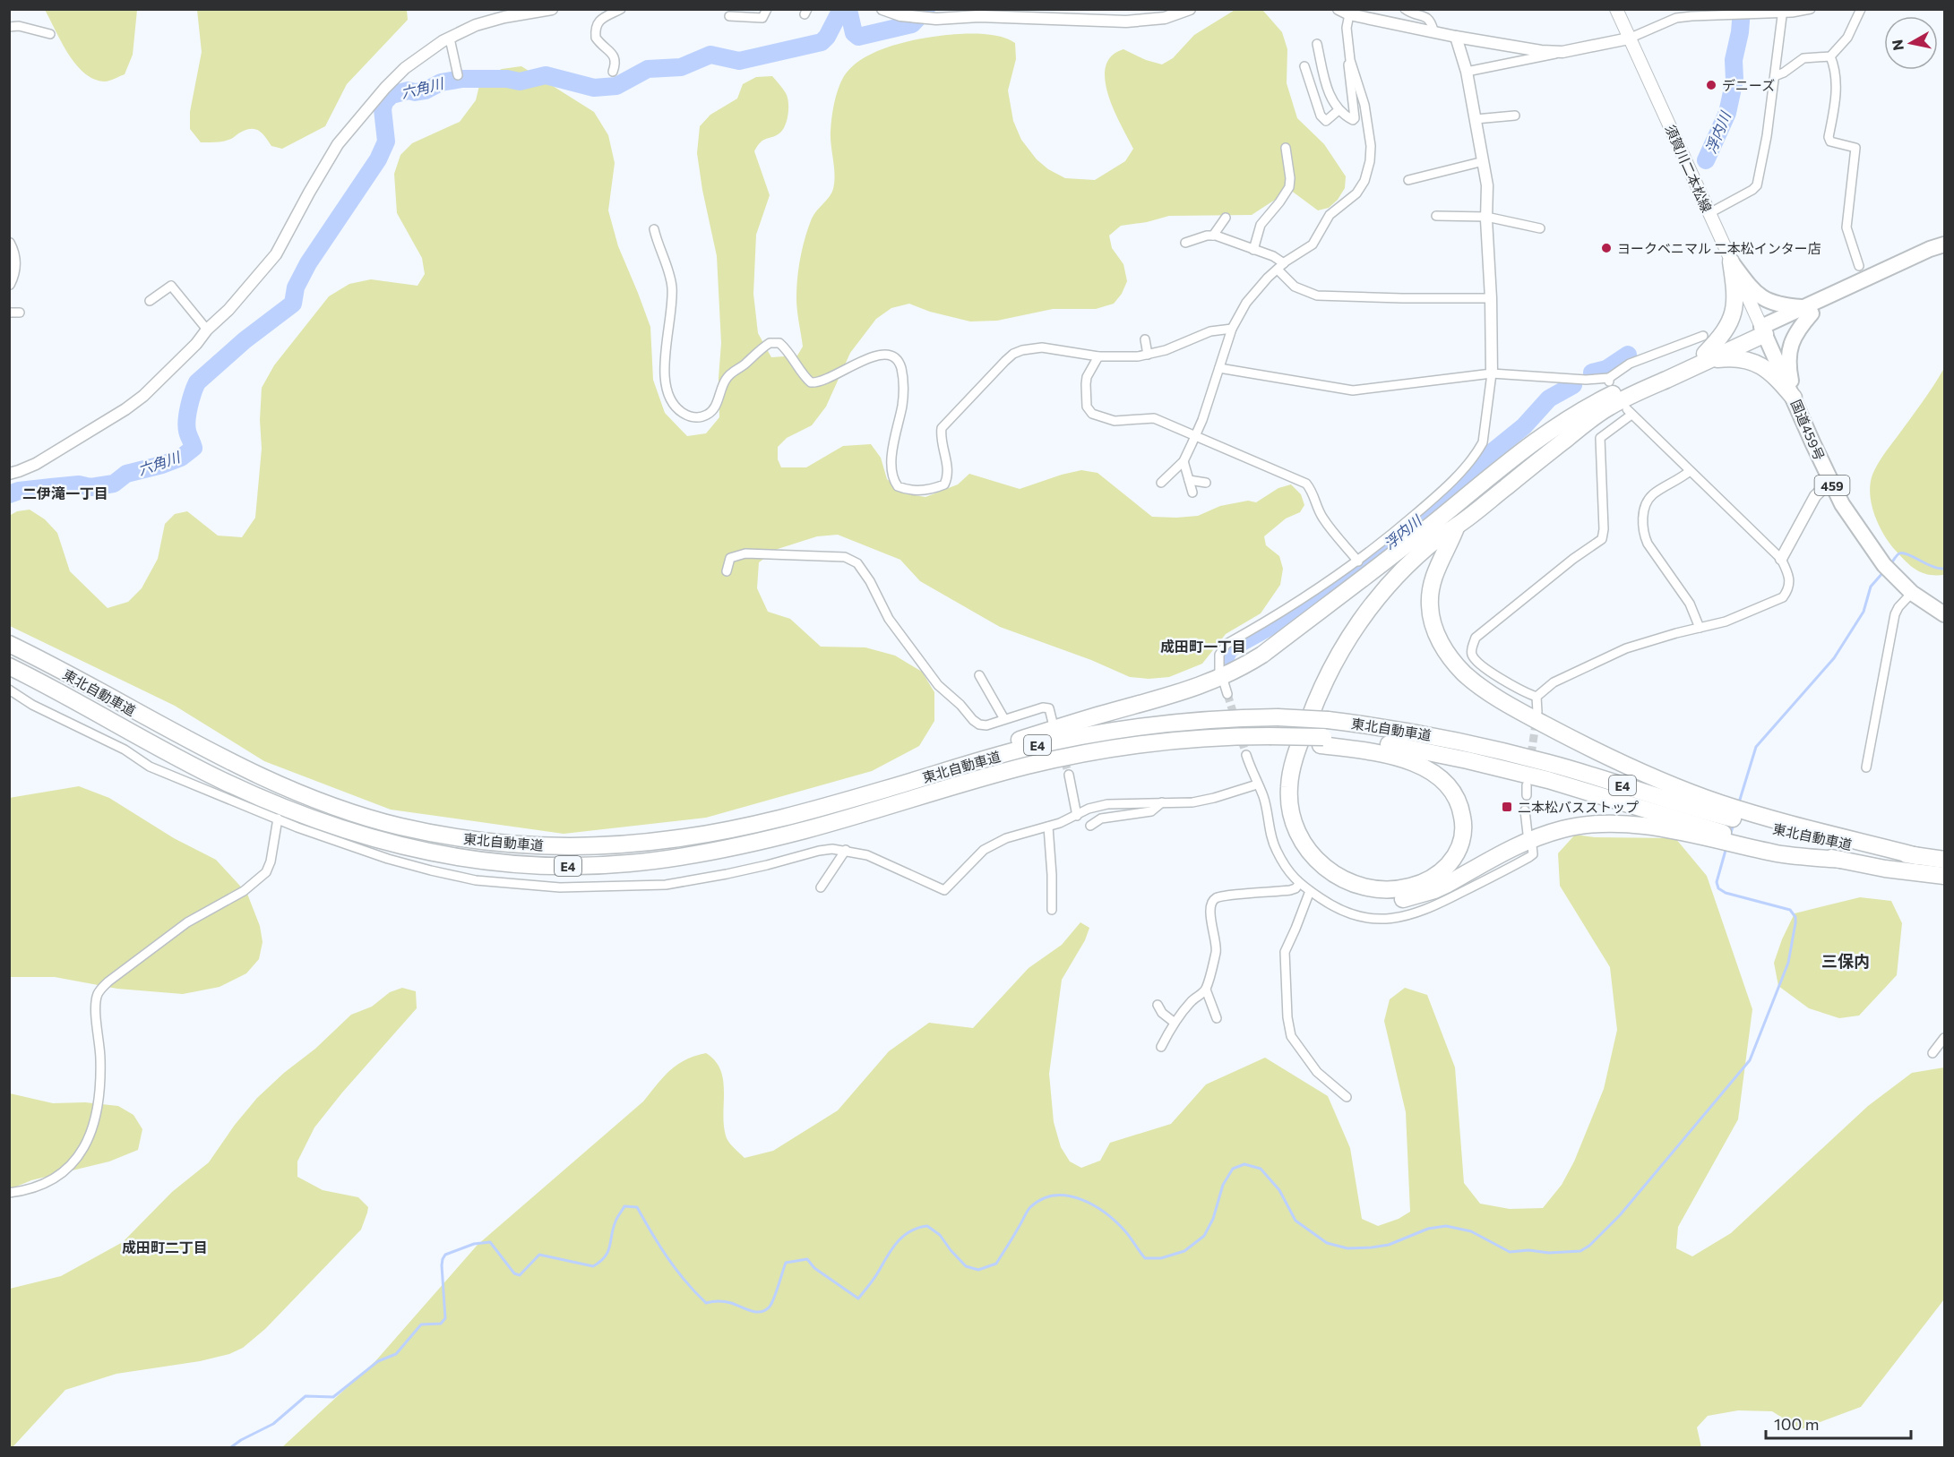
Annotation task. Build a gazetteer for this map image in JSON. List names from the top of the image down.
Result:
{
  "streets": {
    "highway": [
      "国道459号",
      "459",
      "東北自動車道",
      "E4"
    ],
    "main road": ["須賀川二本松線"]
  },
  "crossings": [
    ["須賀川二本松線", "国道459号"]
  ],
  "districts": [
    "二伊滝一丁目",
    "成田町一丁目",
    "三保内",
    "成田町二丁目"
  ],
  "water": ["六角川", "浮内川"],
  "places": {
    "other": ["デニーズ", "ヨークベニマル 二本松インター店"],
    "transit": ["二本松バスストップ"]
  },
  "scale_bar": "100 m",
  "north": "left"
}
